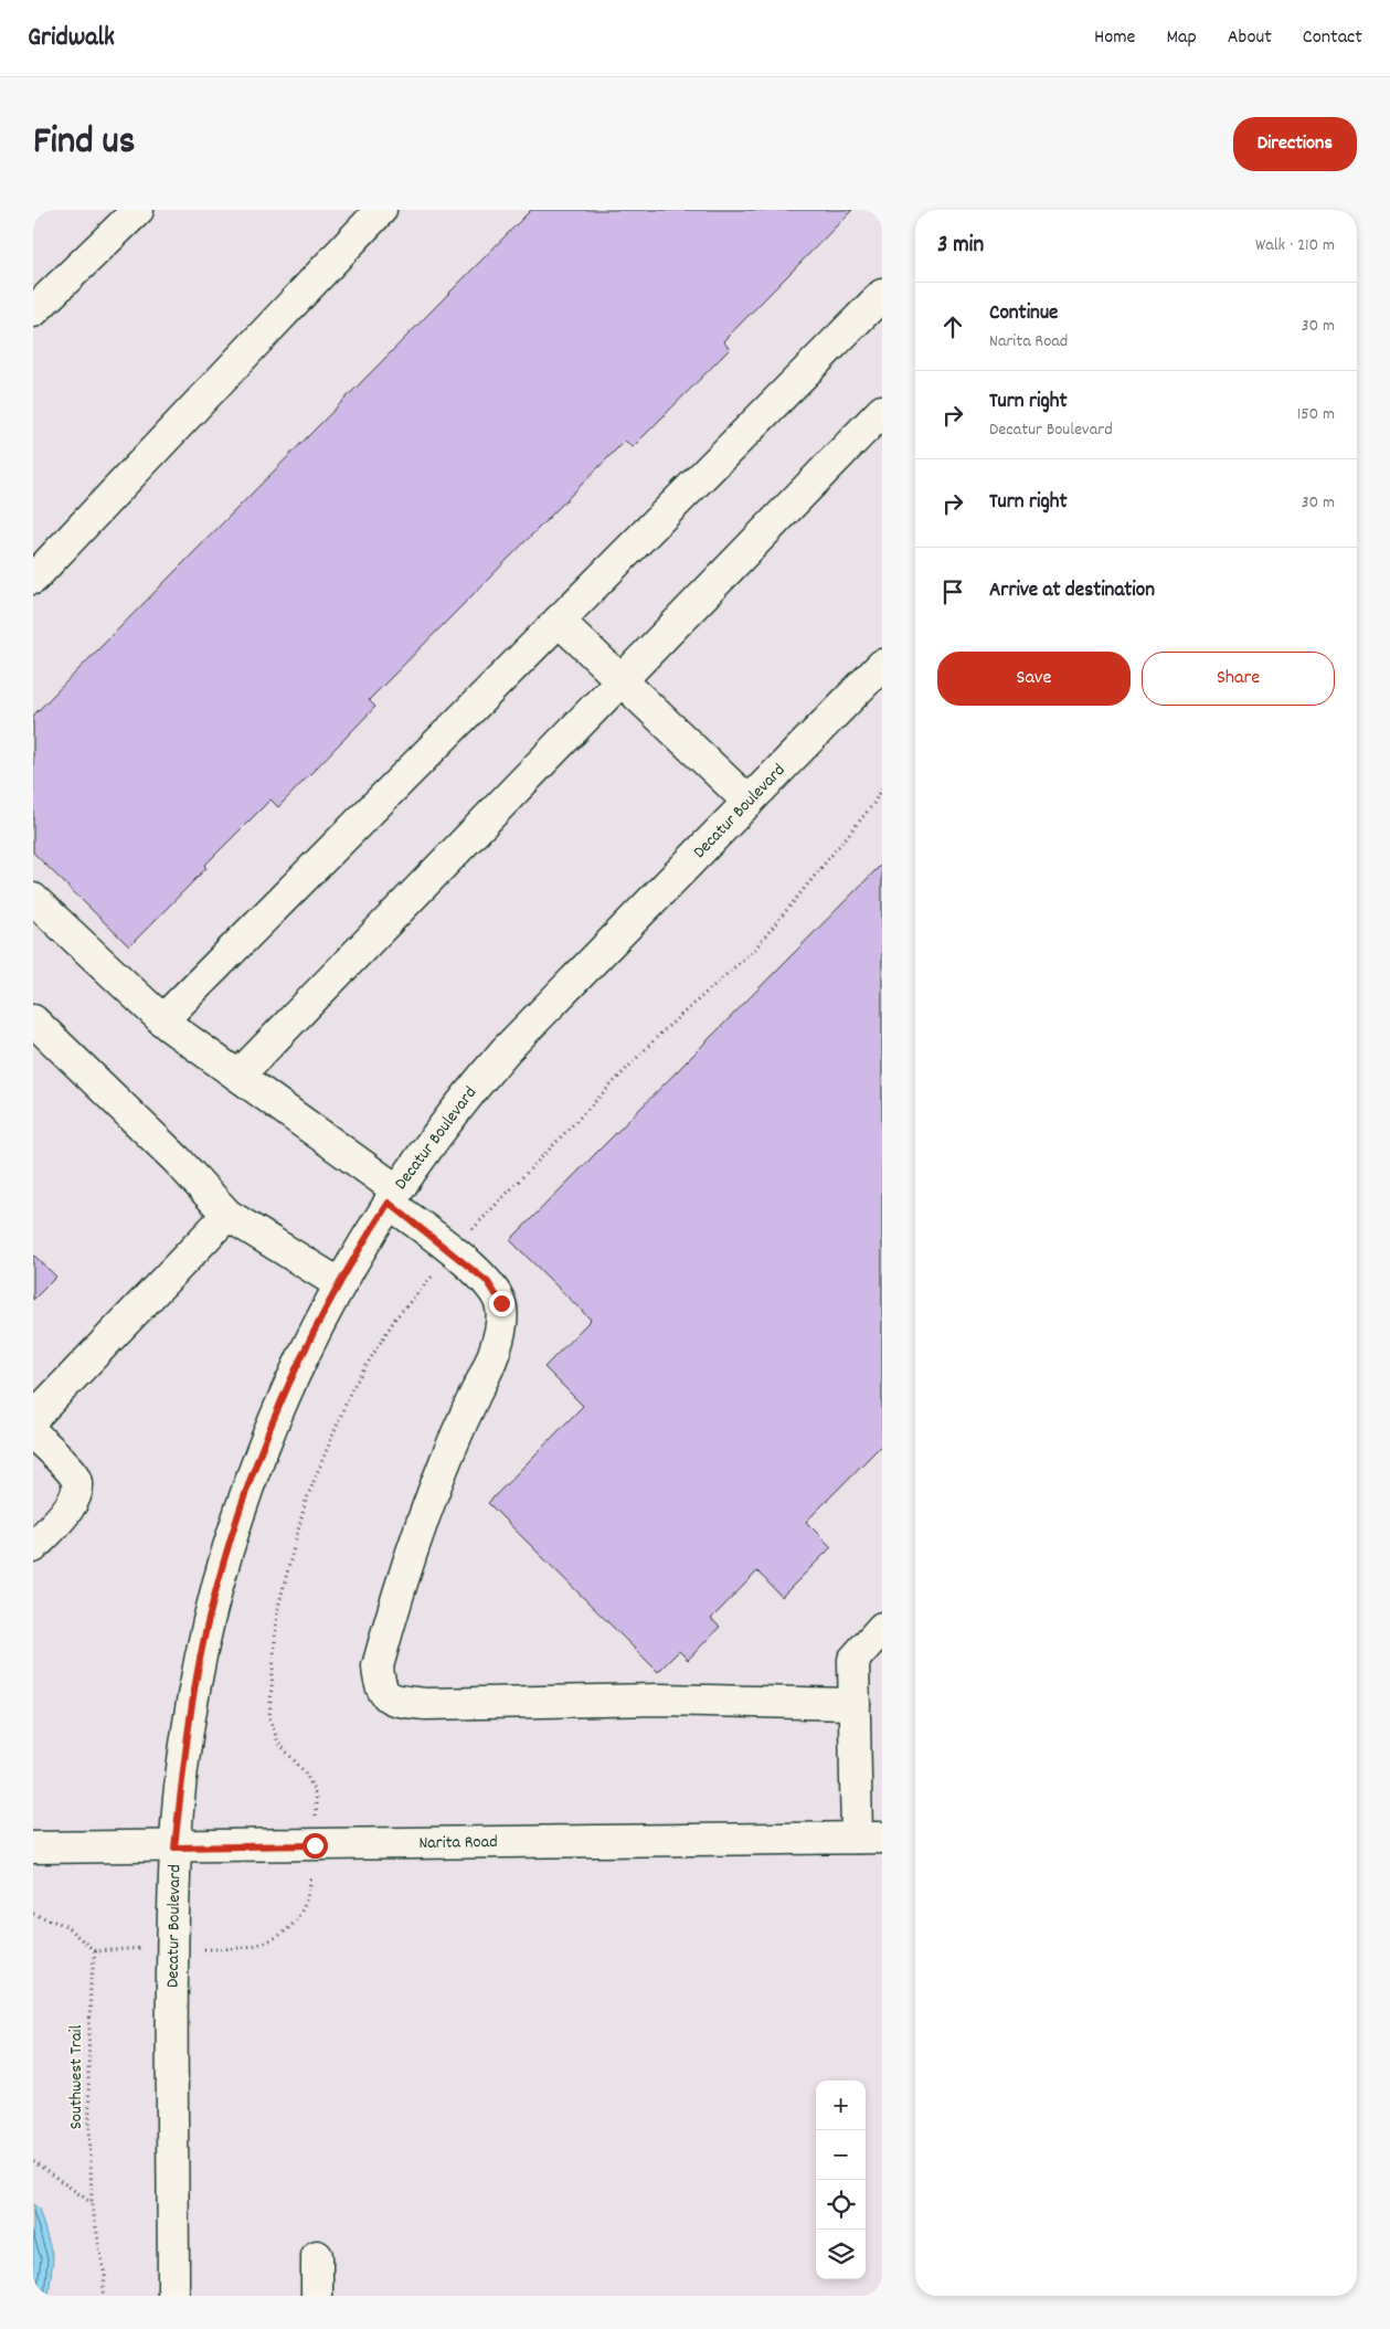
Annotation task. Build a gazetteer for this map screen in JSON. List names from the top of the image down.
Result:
{
  "streets": {
    "street": ["Decatur Boulevard", "Narita Road"],
    "path": ["Southwest Trail"]
  },
  "crossings": [
    ["Decatur Boulevard", "Narita Road"]
  ],
  "page": {
    "header": "Gridwalk",
    "nav": [
      "Home",
      "Map",
      "About",
      "Contact"
    ],
    "title": "Find us",
    "buttons": [
      "Directions",
      ["Save", "Share"]
    ],
    "heading": ["3 min", "Walk · 210 m"],
    "list": [
      ["Continue", "Narita Road", "30 m"],
      ["Turn right", "Decatur Boulevard", "150 m"],
      ["Turn right", "30 m"],
      "Arrive at destination"
    ],
    "map_buttons": ["+", "−"]
  }
}
